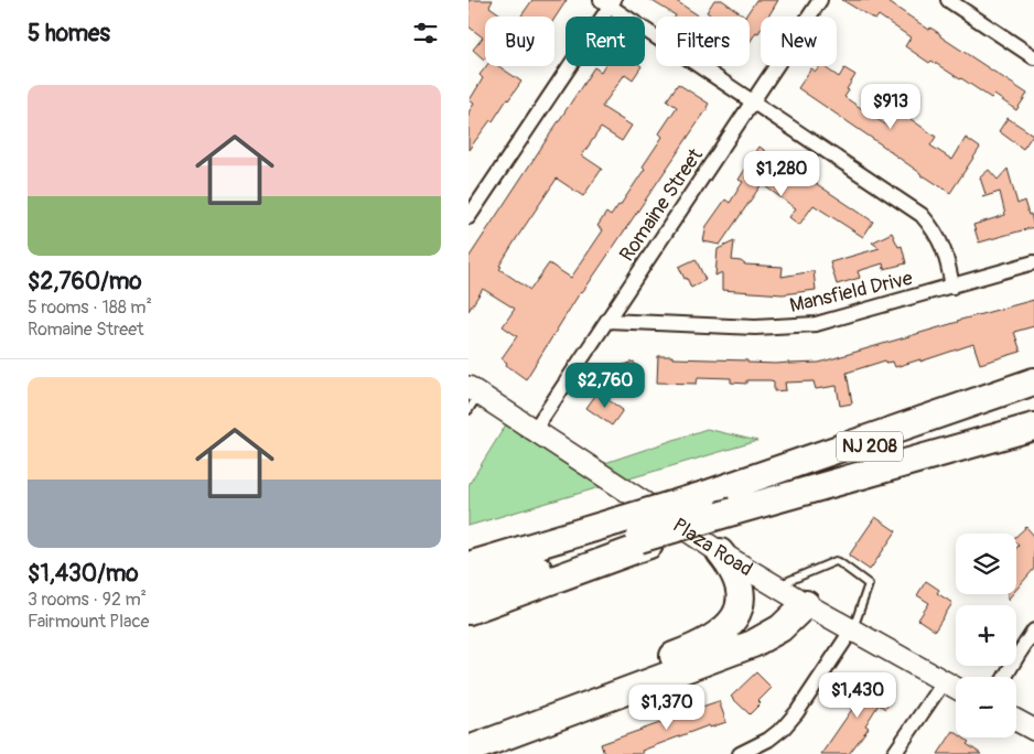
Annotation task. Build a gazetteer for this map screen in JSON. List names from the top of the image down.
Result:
{
  "streets": {
    "highway": ["NJ 208"],
    "street": ["Romaine Street", "Mansfield Drive", "Plaza Road"]
  },
  "crossings": [
    ["Romaine Street", "Mansfield Drive"],
    ["Romaine Street", "Plaza Road"]
  ],
  "page": {
    "heading": "5 homes",
    "chip": [
      "Buy",
      "Rent",
      "Filters",
      "New"
    ],
    "list": [
      {
        "name": "$2,760/mo",
        "note": "5 rooms · 188 m² · Romaine Street"
      },
      {
        "name": "$1,430/mo",
        "note": "3 rooms · 92 m² · Fairmount Place"
      }
    ],
    "price": [
      "$913",
      "$1,280",
      "$2,760",
      "$1,430",
      "$1,370"
    ],
    "map_buttons": ["+", "−"]
  }
}
